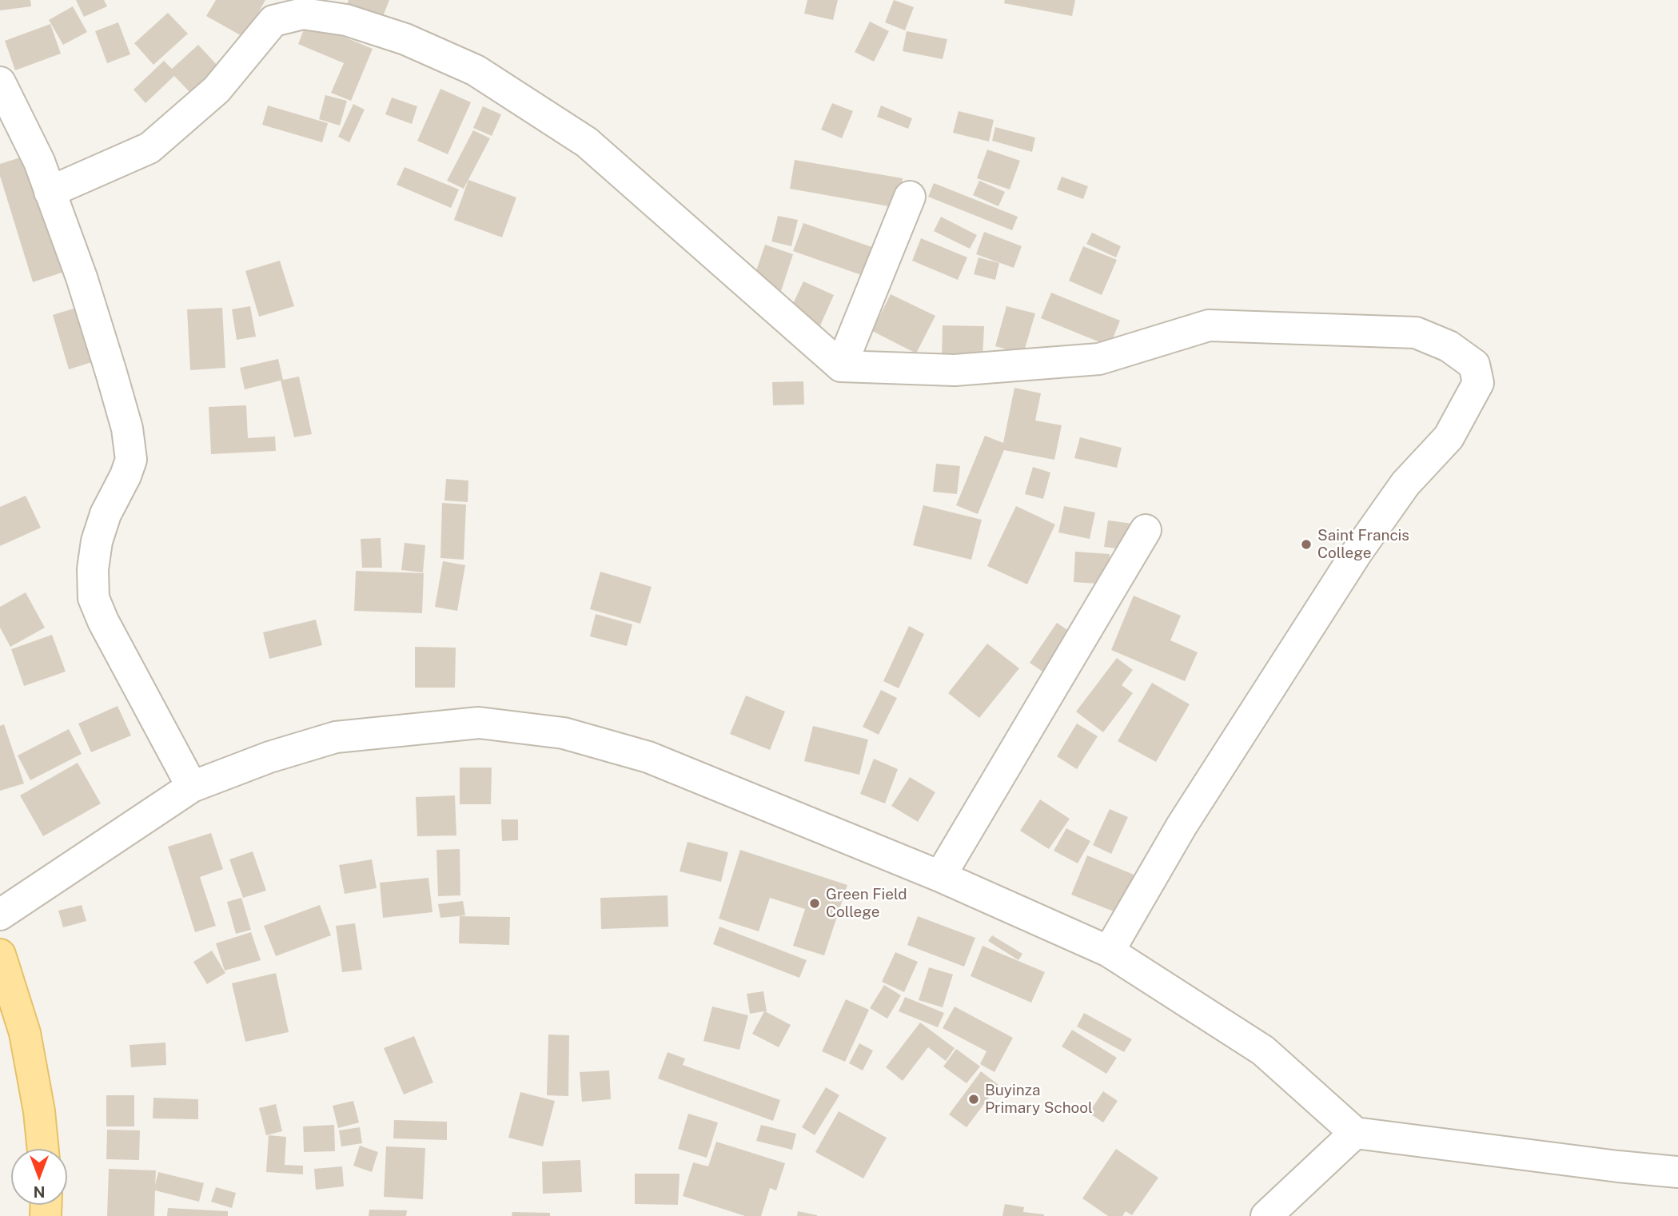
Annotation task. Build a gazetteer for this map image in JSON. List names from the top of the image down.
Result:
{
  "places": ["Saint Francis College", "Green Field College", "Buyinza Primary School"],
  "north": "bottom"
}
